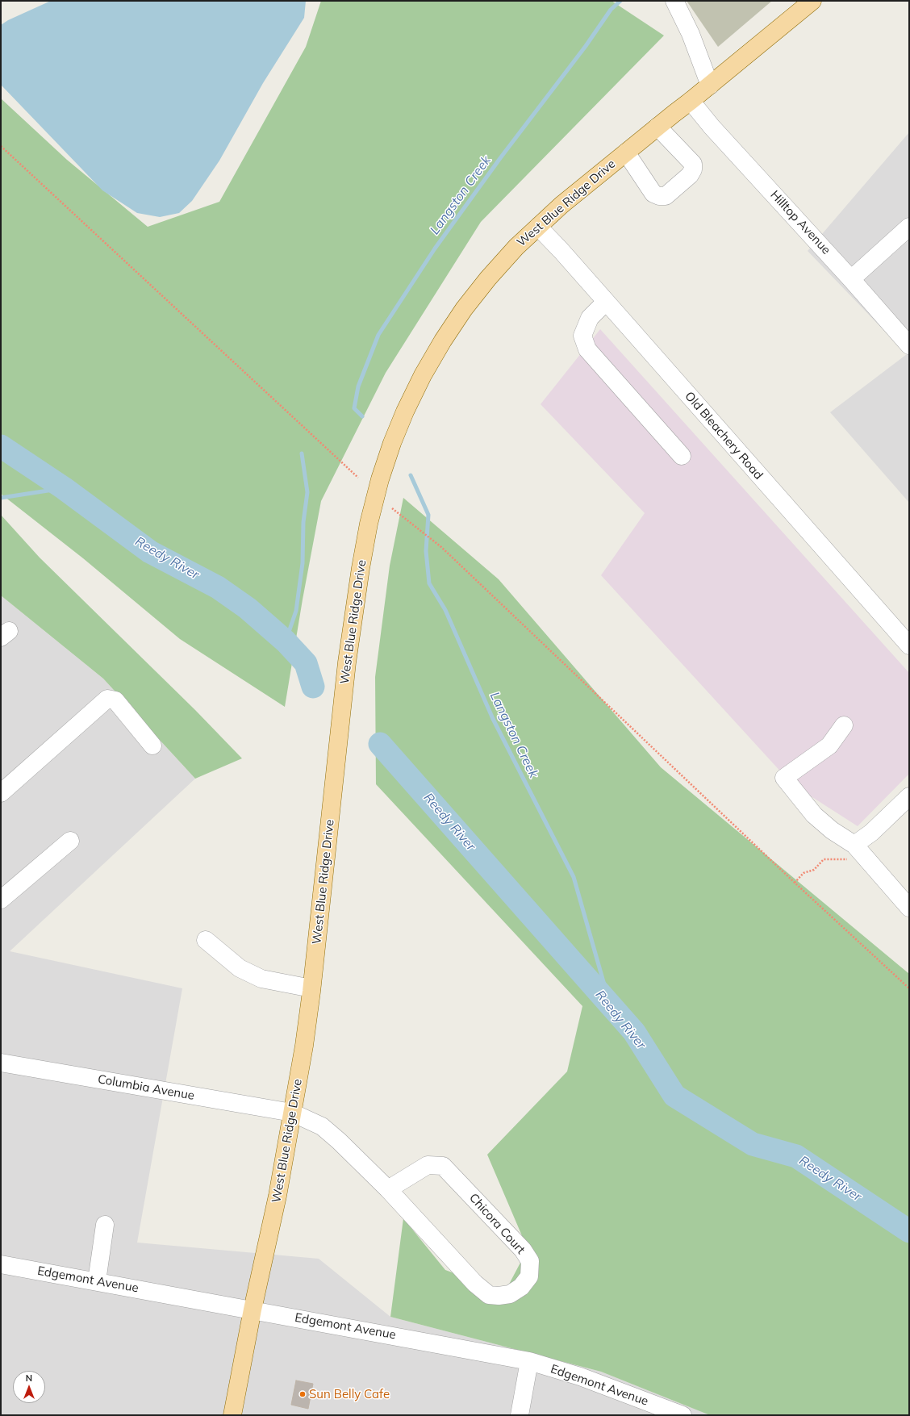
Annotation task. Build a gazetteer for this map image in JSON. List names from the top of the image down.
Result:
{
  "streets": {
    "main road": ["West Blue Ridge Drive"],
    "street": [
      "Hilltop Avenue",
      "Old Bleachery Road",
      "Columbia Avenue",
      "Chicora Court",
      "Edgemont Avenue"
    ]
  },
  "crossings": [
    ["West Blue Ridge Drive", "Hilltop Avenue"],
    ["West Blue Ridge Drive", "Old Bleachery Road"],
    ["West Blue Ridge Drive", "Columbia Avenue"],
    ["West Blue Ridge Drive", "Chicora Court"],
    ["West Blue Ridge Drive", "Edgemont Avenue"],
    ["Columbia Avenue", "Chicora Court"]
  ],
  "water": ["Langston Creek", "Reedy River"],
  "places": ["Sun Belly Cafe"],
  "north": "top"
}
